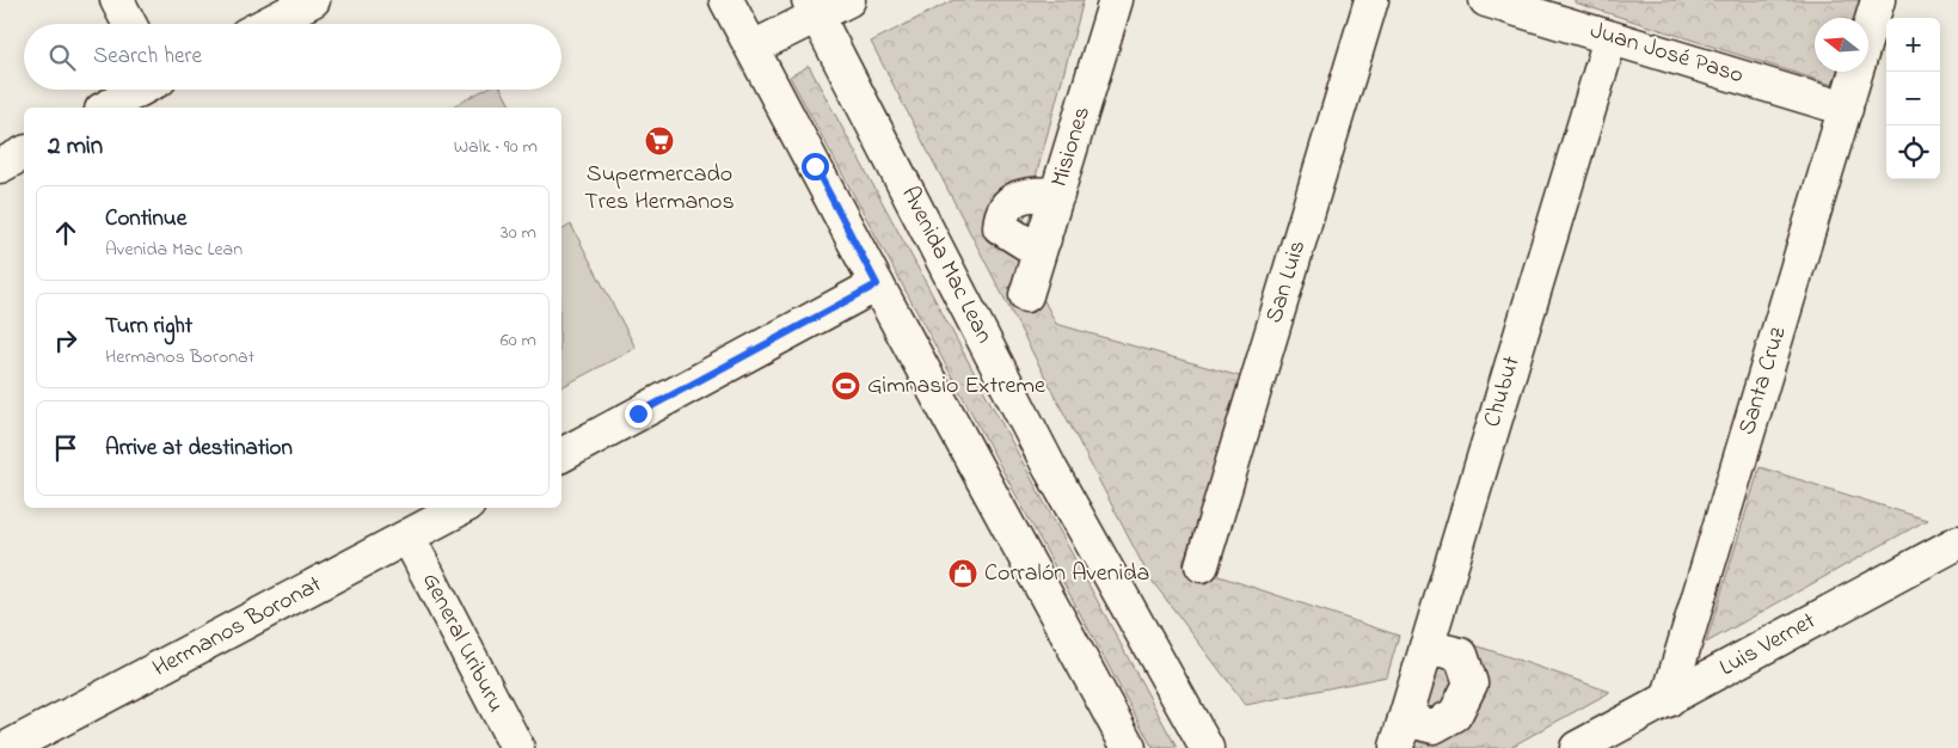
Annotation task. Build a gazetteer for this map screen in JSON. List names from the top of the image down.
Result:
{
  "streets": {
    "street": [
      "Juan José Paso",
      "Misiones",
      "Avenida Mac Lean",
      "San Luis",
      "Santa Cruz",
      "Chubut",
      "Hermanos Boronat",
      "General Uriburu",
      "Luis Vernet"
    ]
  },
  "crossings": [
    ["Juan José Paso", "Santa Cruz"],
    ["Juan José Paso", "Chubut"],
    ["Santa Cruz", "Luis Vernet"],
    ["Hermanos Boronat", "General Uriburu"]
  ],
  "places": {
    "supermarket": ["Supermercado Tres Hermanos"],
    "sports": ["Gimnasio Extreme"],
    "shop": ["Corralón Avenida"]
  },
  "north": "left",
  "page": {
    "map_buttons": ["+", "−"],
    "search": "Search here",
    "heading": ["2 min", "Walk · 90 m"],
    "list": [
      ["Continue", "Avenida Mac Lean", "30 m"],
      ["Turn right", "Hermanos Boronat", "60 m"],
      "Arrive at destination"
    ]
  }
}
